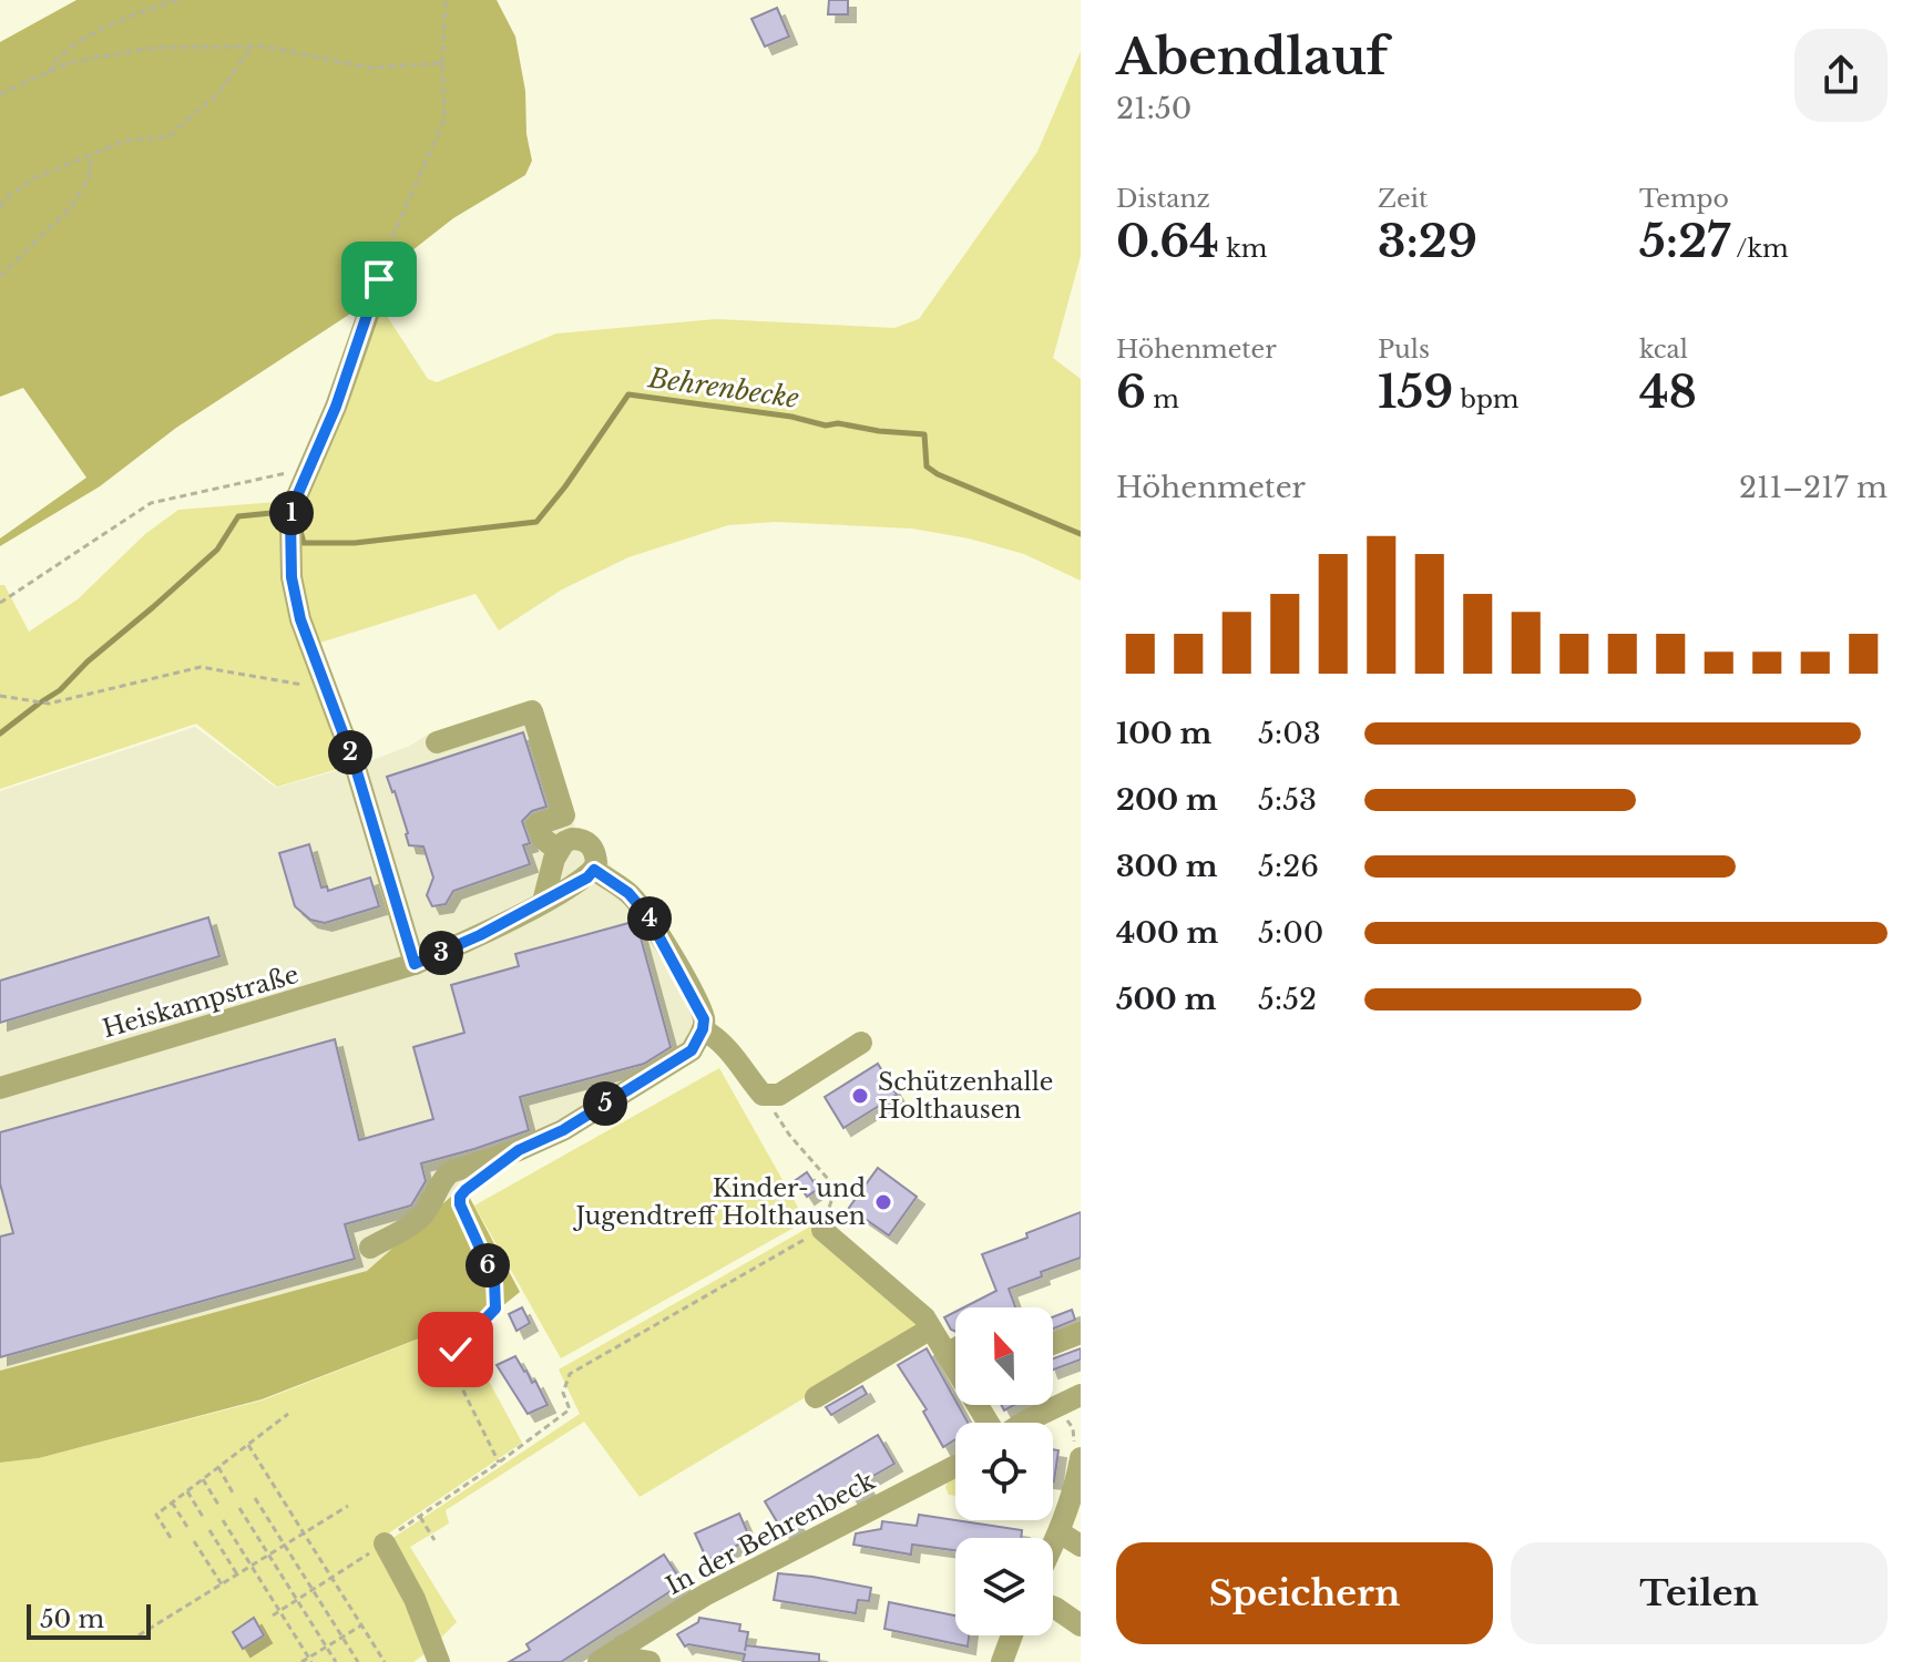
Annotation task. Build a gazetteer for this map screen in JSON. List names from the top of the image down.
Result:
{
  "streets": {
    "street": ["Heiskampstraße", "In der Behrenbeck"]
  },
  "water": ["Behrenbecke"],
  "places": ["Schützenhalle Holthausen", "Kinder- und Jugendtreff Holthausen"],
  "scale_bar": "50 m",
  "north": "top",
  "page": {
    "heading": ["Abendlauf", "21:50"],
    "stats": [
      ["Distanz", "0.64 km"],
      ["Zeit", "3:29"],
      ["Tempo", "5:27 /km"],
      ["Höhenmeter", "6 m"],
      ["Puls", "159 bpm"],
      ["kcal", "48"]
    ],
    "chart": ["Höhenmeter", "211–217 m"],
    "pins": [
      "1",
      "2",
      "4",
      "3",
      "5",
      "6"
    ],
    "list": [
      {
        "name": "100 m",
        "note": "5:03"
      },
      {
        "name": "200 m",
        "note": "5:53"
      },
      {
        "name": "300 m",
        "note": "5:26"
      },
      {
        "name": "400 m",
        "note": "5:00"
      },
      {
        "name": "500 m",
        "note": "5:52"
      }
    ],
    "buttons": ["Speichern", "Teilen"],
    "scale": "50 m"
  }
}
